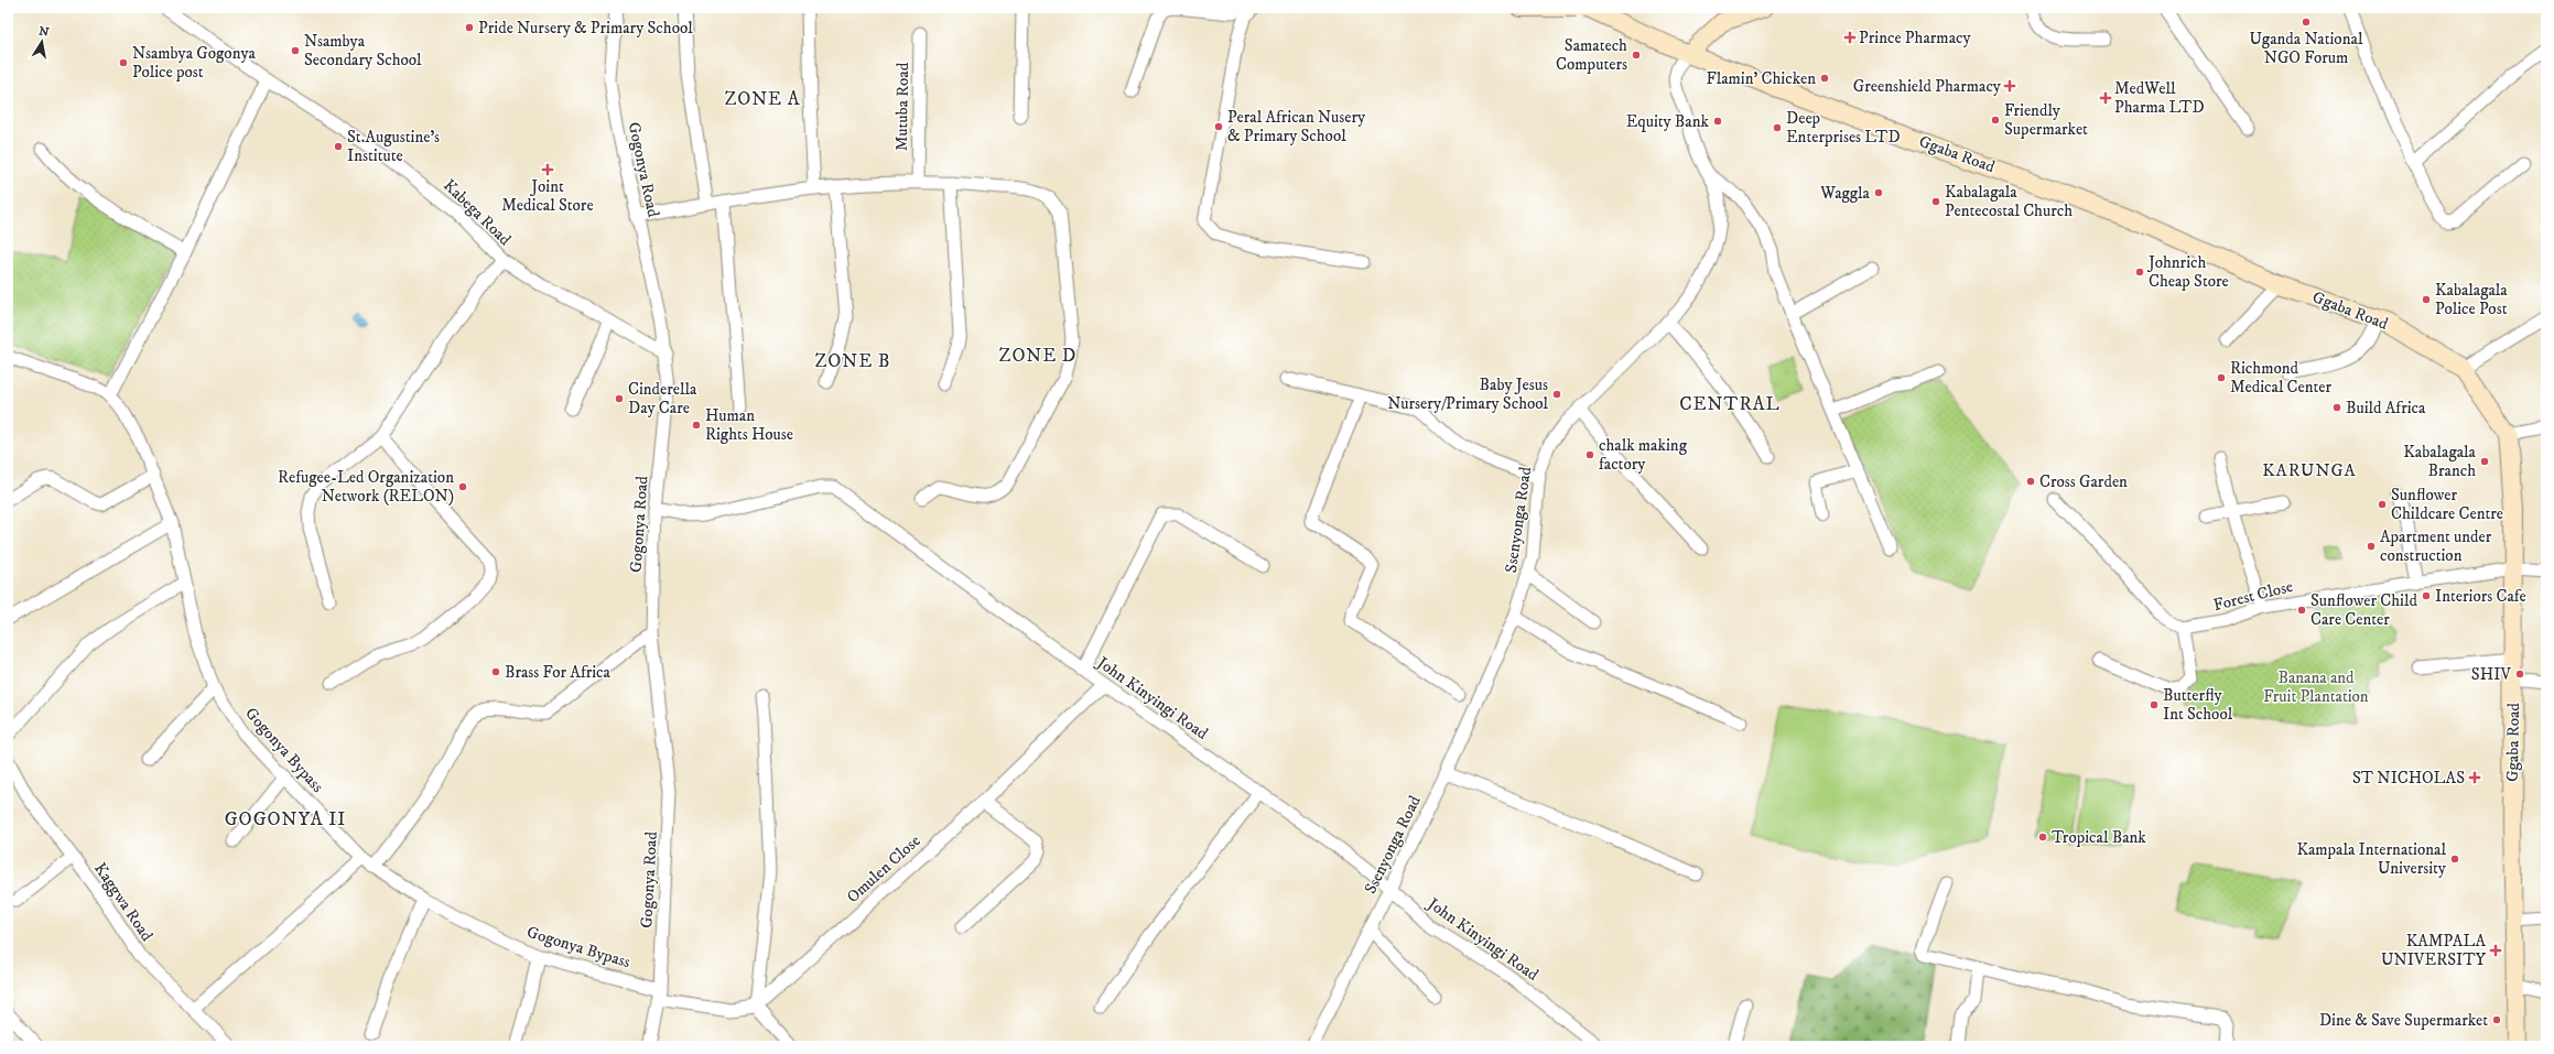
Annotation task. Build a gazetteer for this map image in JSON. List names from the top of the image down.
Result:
{
  "streets": {
    "main road": ["Ggaba Road"],
    "street": [
      "Mutuba Road",
      "Gogonya Road",
      "Kabega Road",
      "Ssenyonga Road",
      "Forest Close",
      "John Kinyingi Road",
      "Gogonya Bypass",
      "Omulen Close",
      "Kaggwa Road"
    ]
  },
  "crossings": [
    ["Ggaba Road", "Ssenyonga Road"],
    ["Ggaba Road", "Forest Close"],
    ["Gogonya Road", "Kabega Road"],
    ["Gogonya Road", "John Kinyingi Road"],
    ["Gogonya Road", "Gogonya Bypass"],
    ["Ssenyonga Road", "John Kinyingi Road"],
    ["John Kinyingi Road", "Omulen Close"]
  ],
  "districts": [
    "ZONE A",
    "ZONE D",
    "ZONE B",
    "CENTRAL",
    "KARUNGA",
    "GOGONYA II"
  ],
  "parks": ["Banana and Fruit Plantation"],
  "places": {
    "other": [
      "Uganda National NGO Forum",
      "Pride Nursery & Primary School",
      "Nsambya Secondary School",
      "Samatech Computers",
      "Nsambya Gogonya Police post",
      "Flamin' Chicken",
      "Friendly Supermarket",
      "Equity Bank",
      "Peral African Nusery & Primary School",
      "Deep Enterprises LTD",
      "St.Augustine's Institute",
      "Waggla",
      "Kabalagala Pentecostal Church",
      "Johnrich Cheap Store",
      "Kabalagala Police Post",
      "Richmond Medical Center",
      "Baby Jesus Nursery/Primary School",
      "Cinderella Day Care",
      "Build Africa",
      "Human Rights House",
      "chalk making factory",
      "Kabalagala Branch",
      "Cross Garden",
      "Refugee-Led Organization Network (RELON)",
      "Sunflower Childcare Centre",
      "Apartment under construction",
      "Interiors Cafe",
      "Sunflower Child Care Center",
      "Brass For Africa",
      "SHIV",
      "Butterfly Int School",
      "Tropical Bank",
      "Kampala International University",
      "Dine & Save Supermarket"
    ],
    "health": [
      "Prince Pharmacy",
      "Greenshield Pharmacy",
      "MedWell Pharma LTD",
      "Joint Medical Store",
      "ST NICHOLAS",
      "KAMPALA UNIVERSITY"
    ]
  },
  "north": "top"
}
